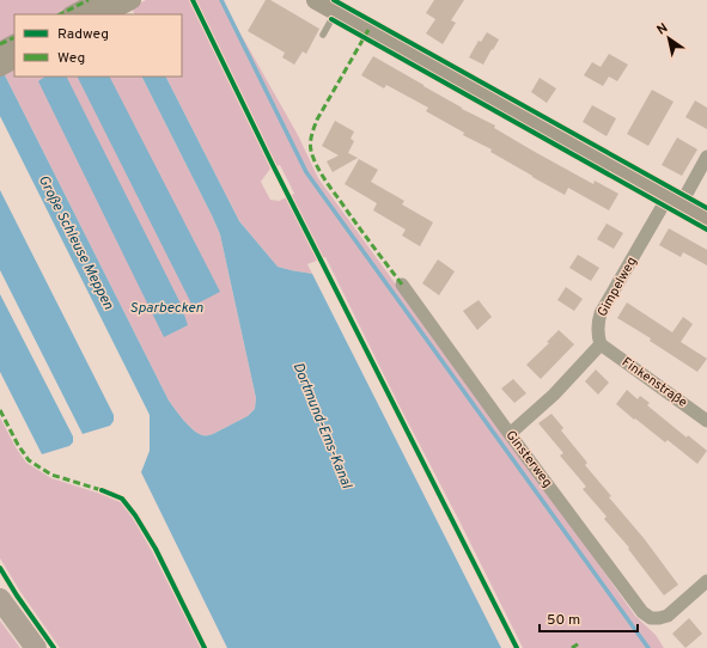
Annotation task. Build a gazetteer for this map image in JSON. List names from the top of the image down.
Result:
{
  "streets": {
    "street": ["Gimpelweg", "Finkenstraße", "Ginsterweg"]
  },
  "crossings": [
    ["Gimpelweg", "Finkenstraße"]
  ],
  "water": ["Große Schleuse Meppen", "Sparbecken", "Dortmund-Ems-Kanal"],
  "legend": ["Radweg", "Weg"],
  "scale_bar": "50 m",
  "north": "top left"
}
